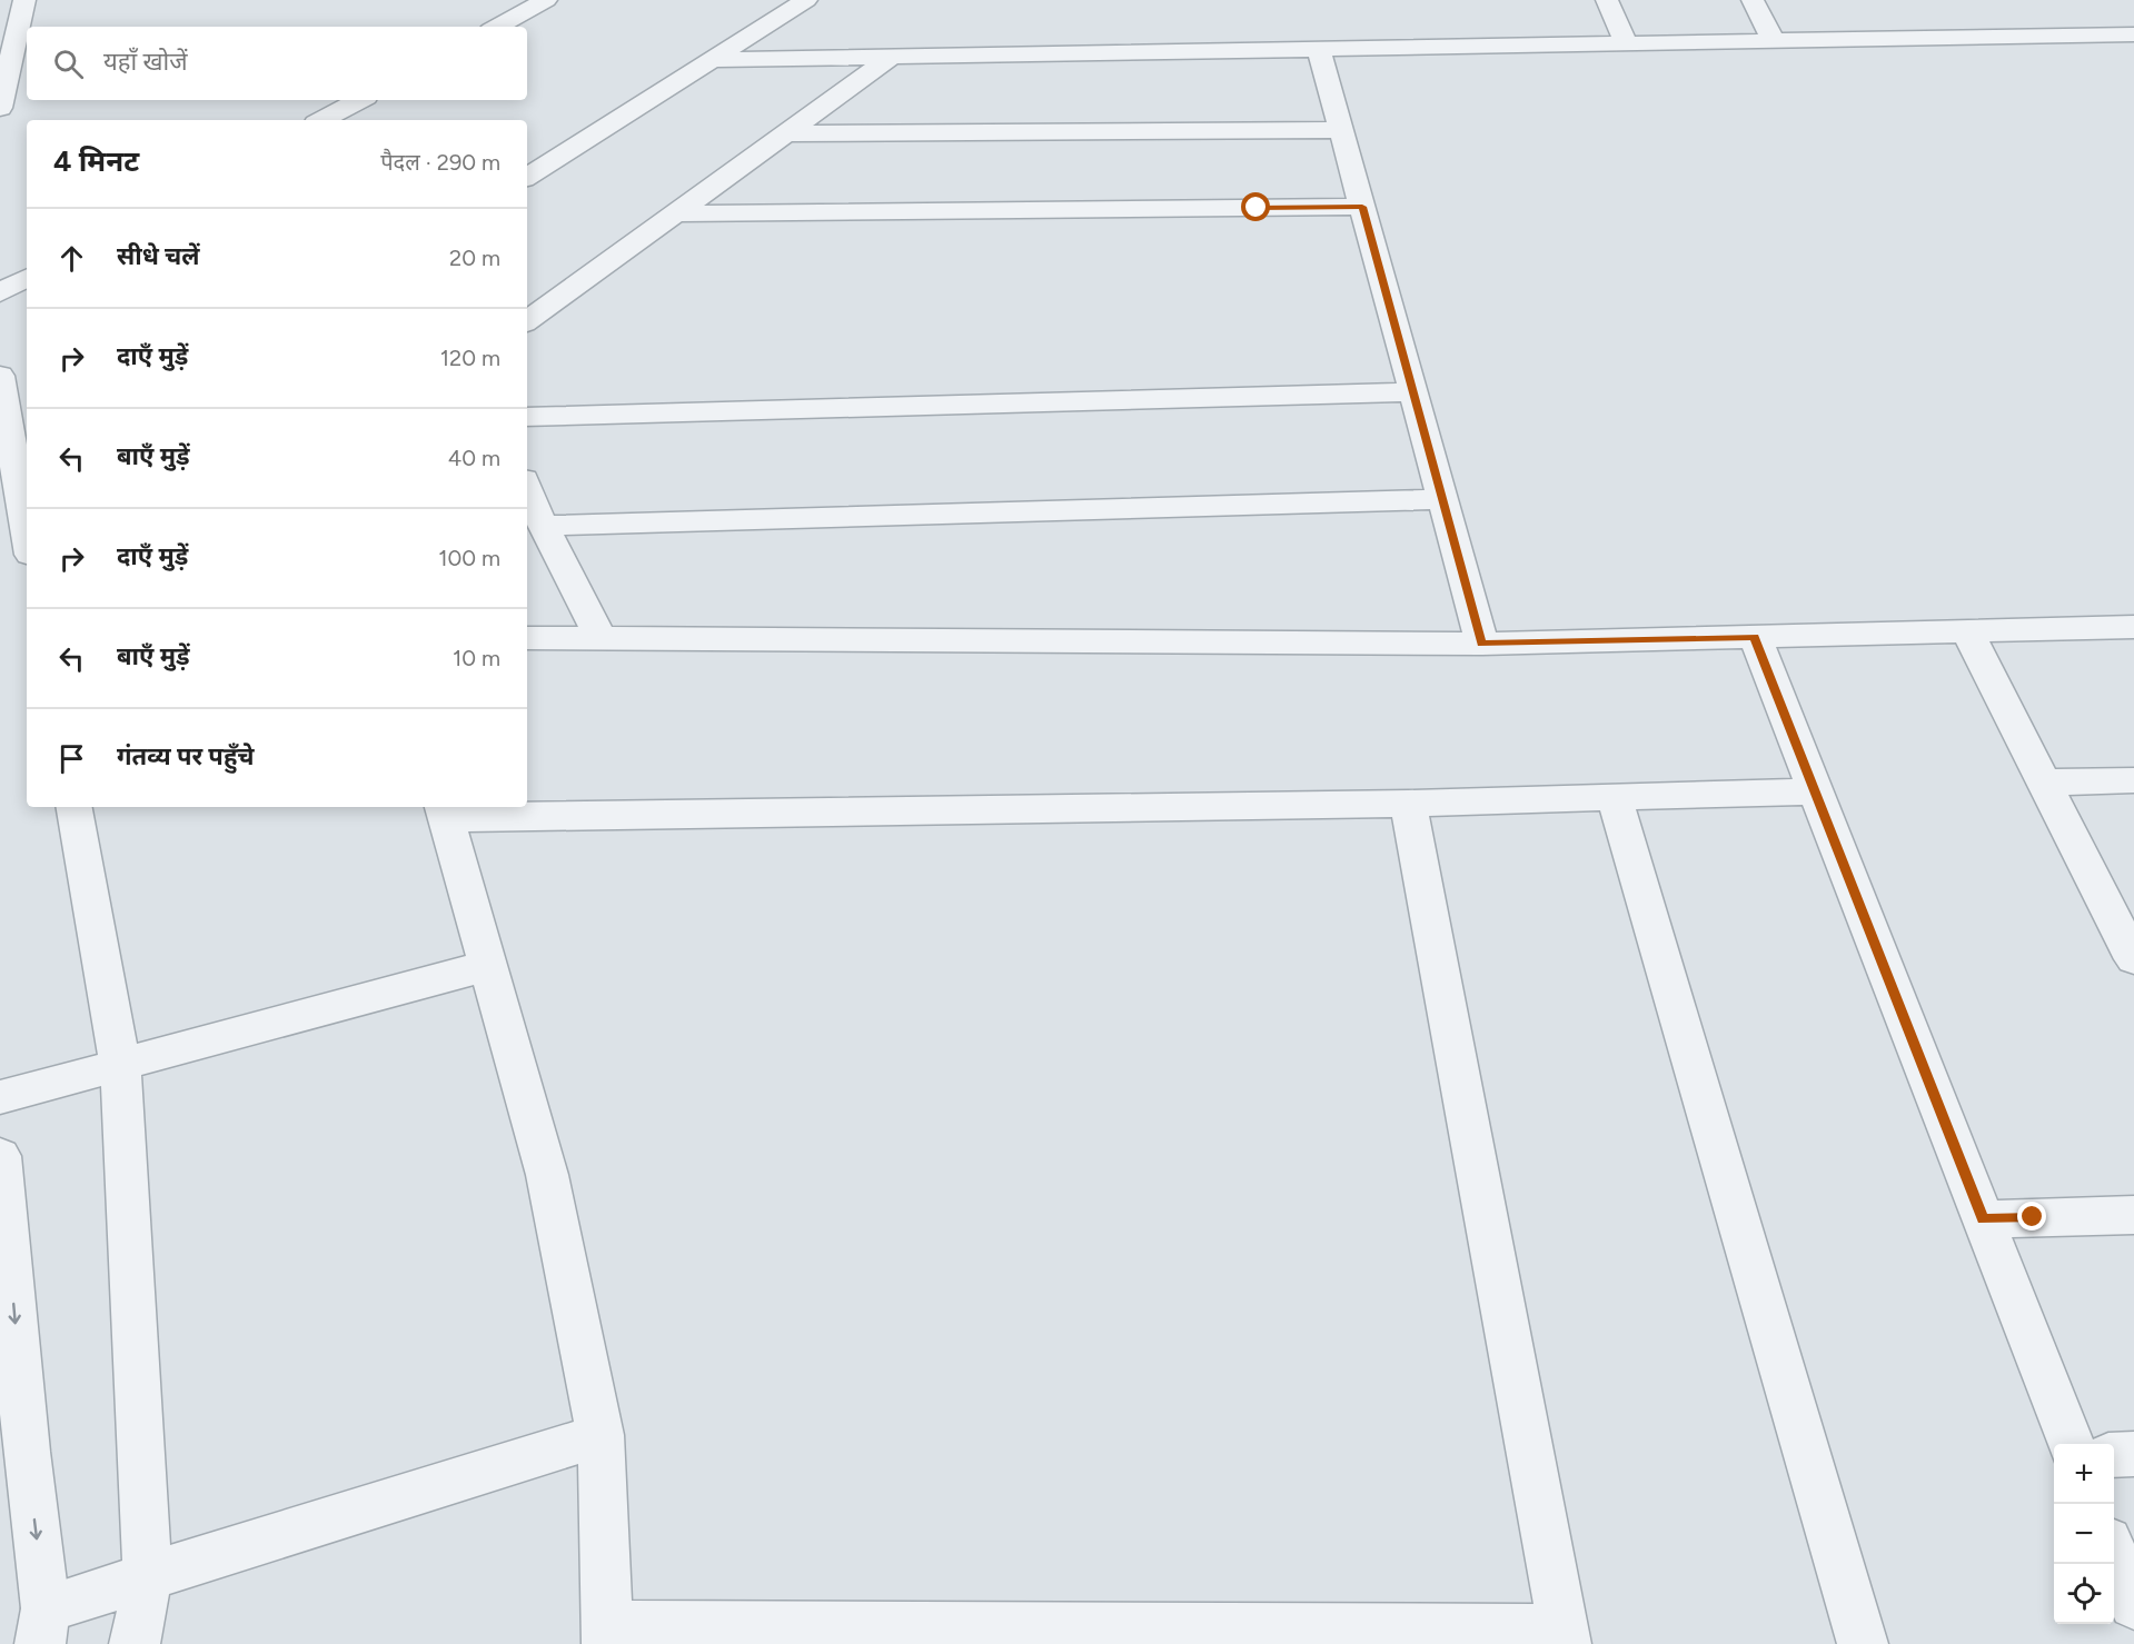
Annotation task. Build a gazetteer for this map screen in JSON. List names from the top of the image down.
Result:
{
  "page": {
    "search": "यहाँ खोजें",
    "heading": ["4 मिनट", "पैदल · 290 m"],
    "list": [
      ["सीधे चलें", "20 m"],
      ["दाएँ मुड़ें", "120 m"],
      ["बाएँ मुड़ें", "40 m"],
      ["दाएँ मुड़ें", "100 m"],
      ["बाएँ मुड़ें", "10 m"],
      "गंतव्य पर पहुँचे"
    ],
    "map_buttons": ["+", "−"]
  }
}
